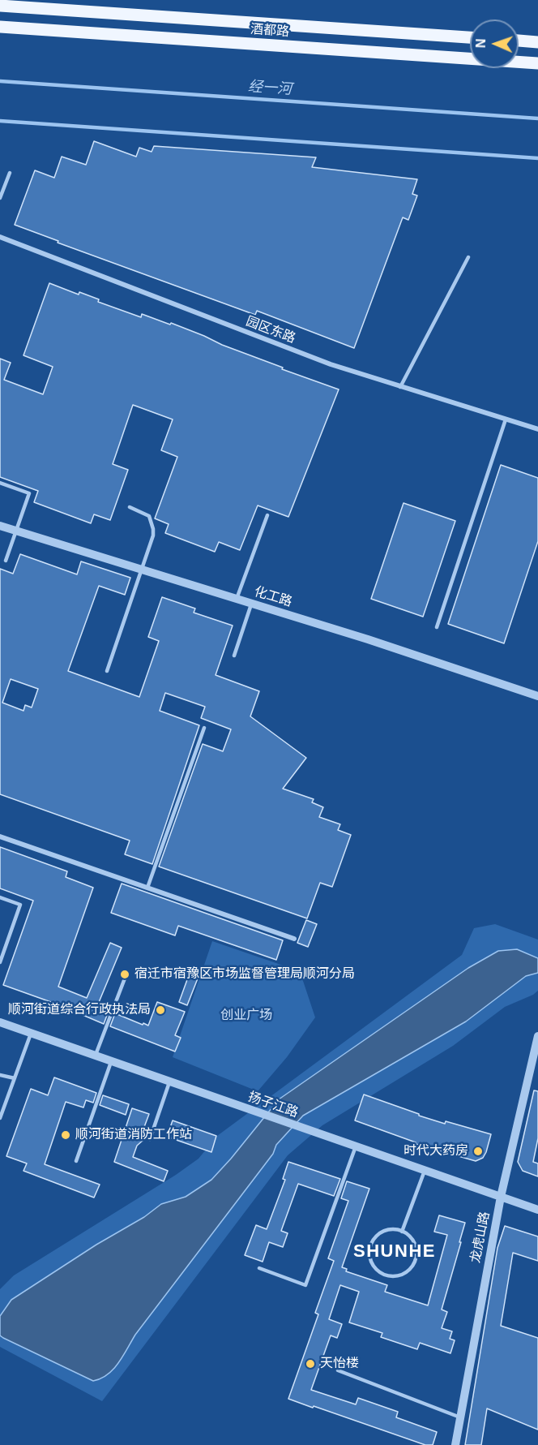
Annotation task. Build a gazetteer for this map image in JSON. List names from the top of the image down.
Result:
{
  "streets": {
    "main road": ["酒都路"],
    "street": [
      "园区东路",
      "化工路",
      "扬子江路",
      "龙虎山路"
    ]
  },
  "crossings": [
    ["扬子江路", "龙虎山路"]
  ],
  "districts": ["SHUNHE"],
  "water": ["经一河"],
  "parks": ["创业广场"],
  "places": [
    "宿迁市宿豫区市场监督管理局顺河分局",
    "顺河街道综合行政执法局",
    "顺河街道消防工作站",
    "时代大药房",
    "天怡楼"
  ],
  "north": "left"
}
